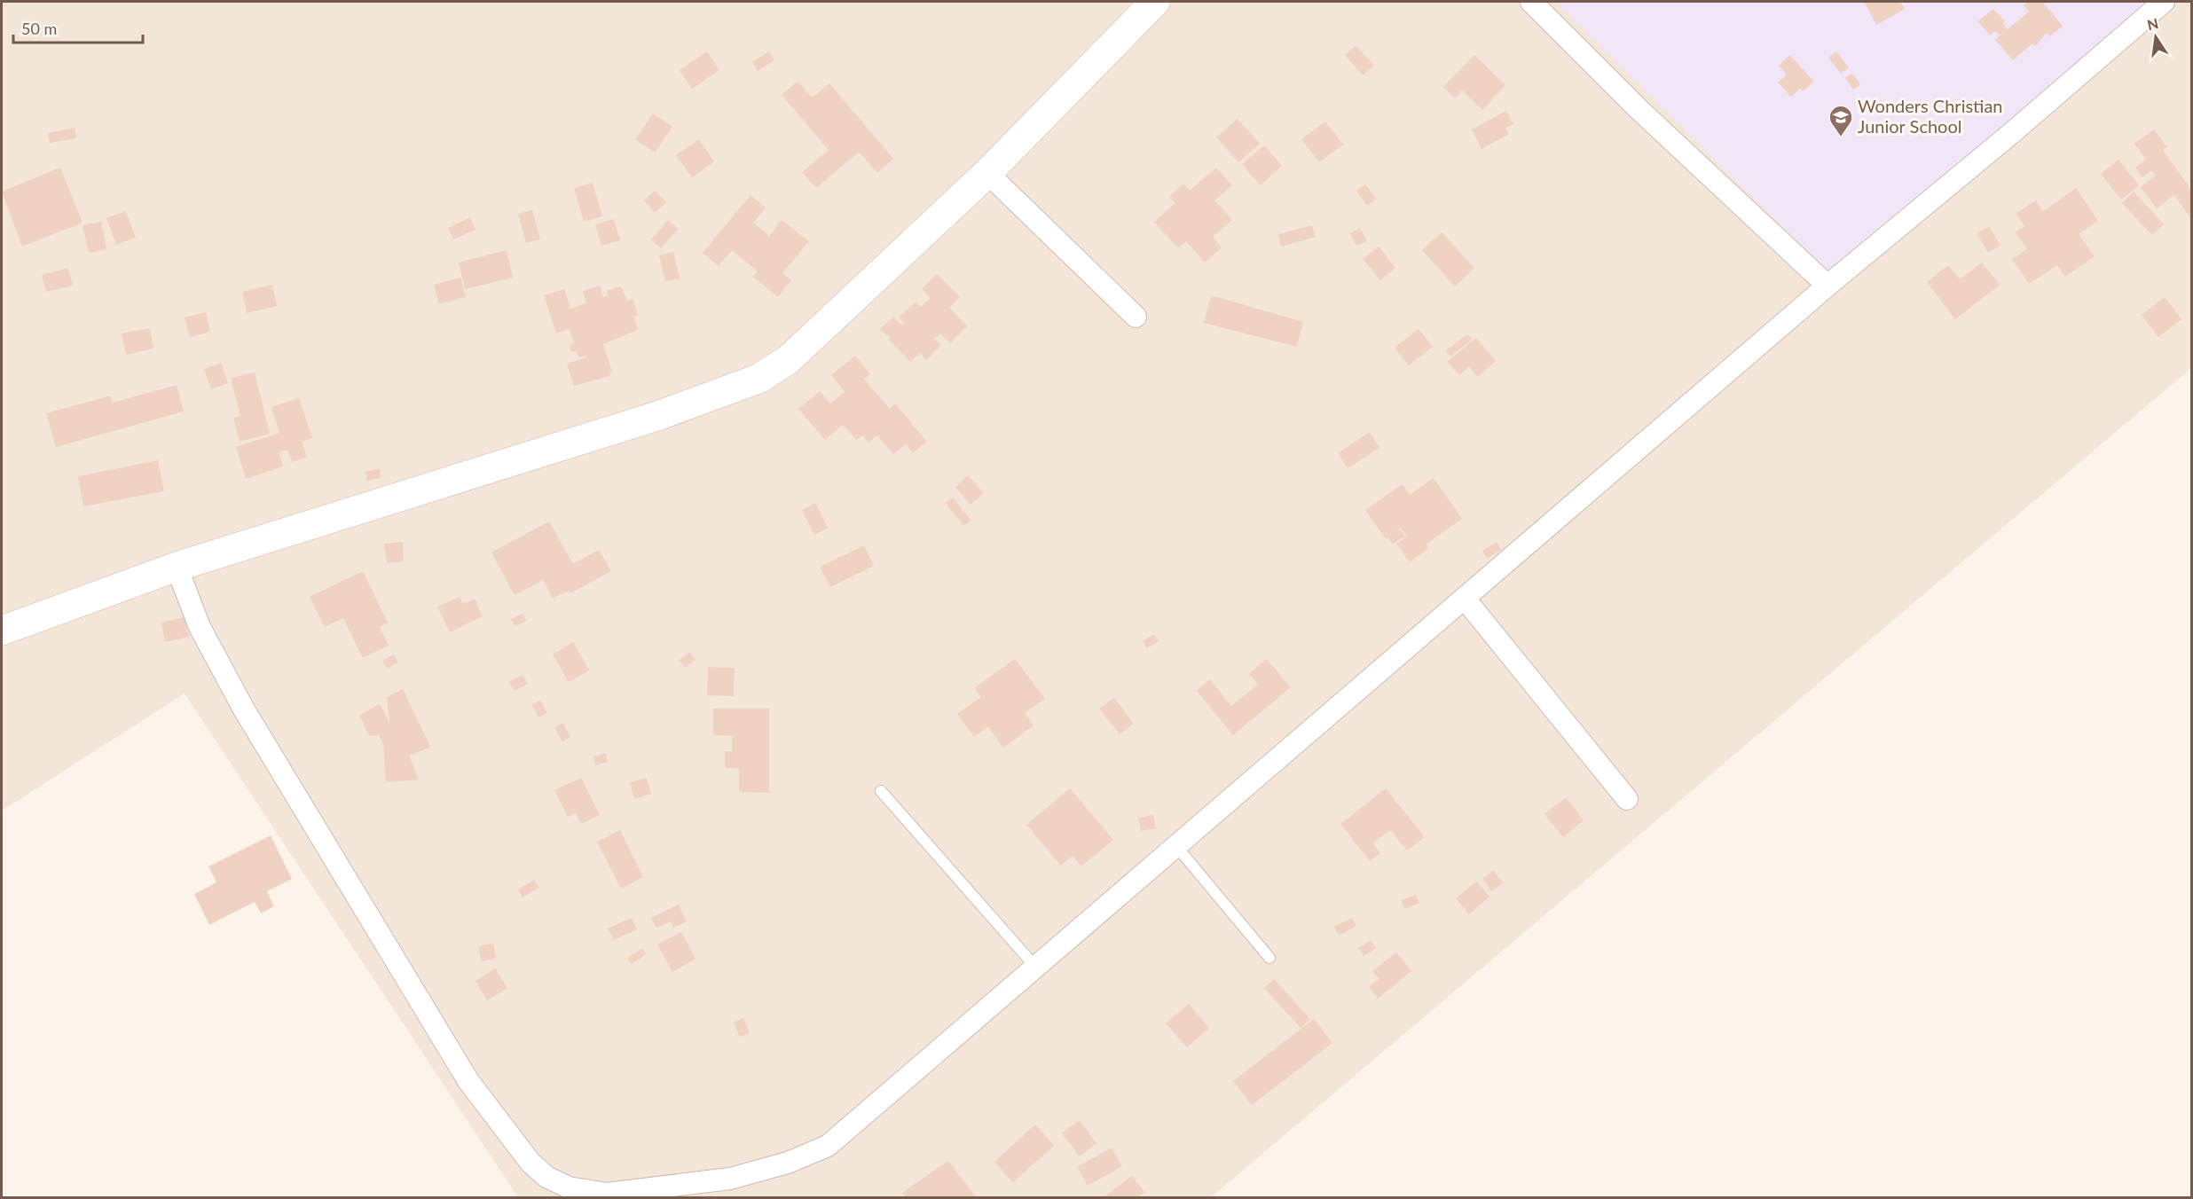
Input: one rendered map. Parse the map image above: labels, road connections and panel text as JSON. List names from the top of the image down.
{
  "places": {
    "school or university": ["Wonders Christian Junior School"]
  },
  "scale_bar": "50 m",
  "north": "top"
}
